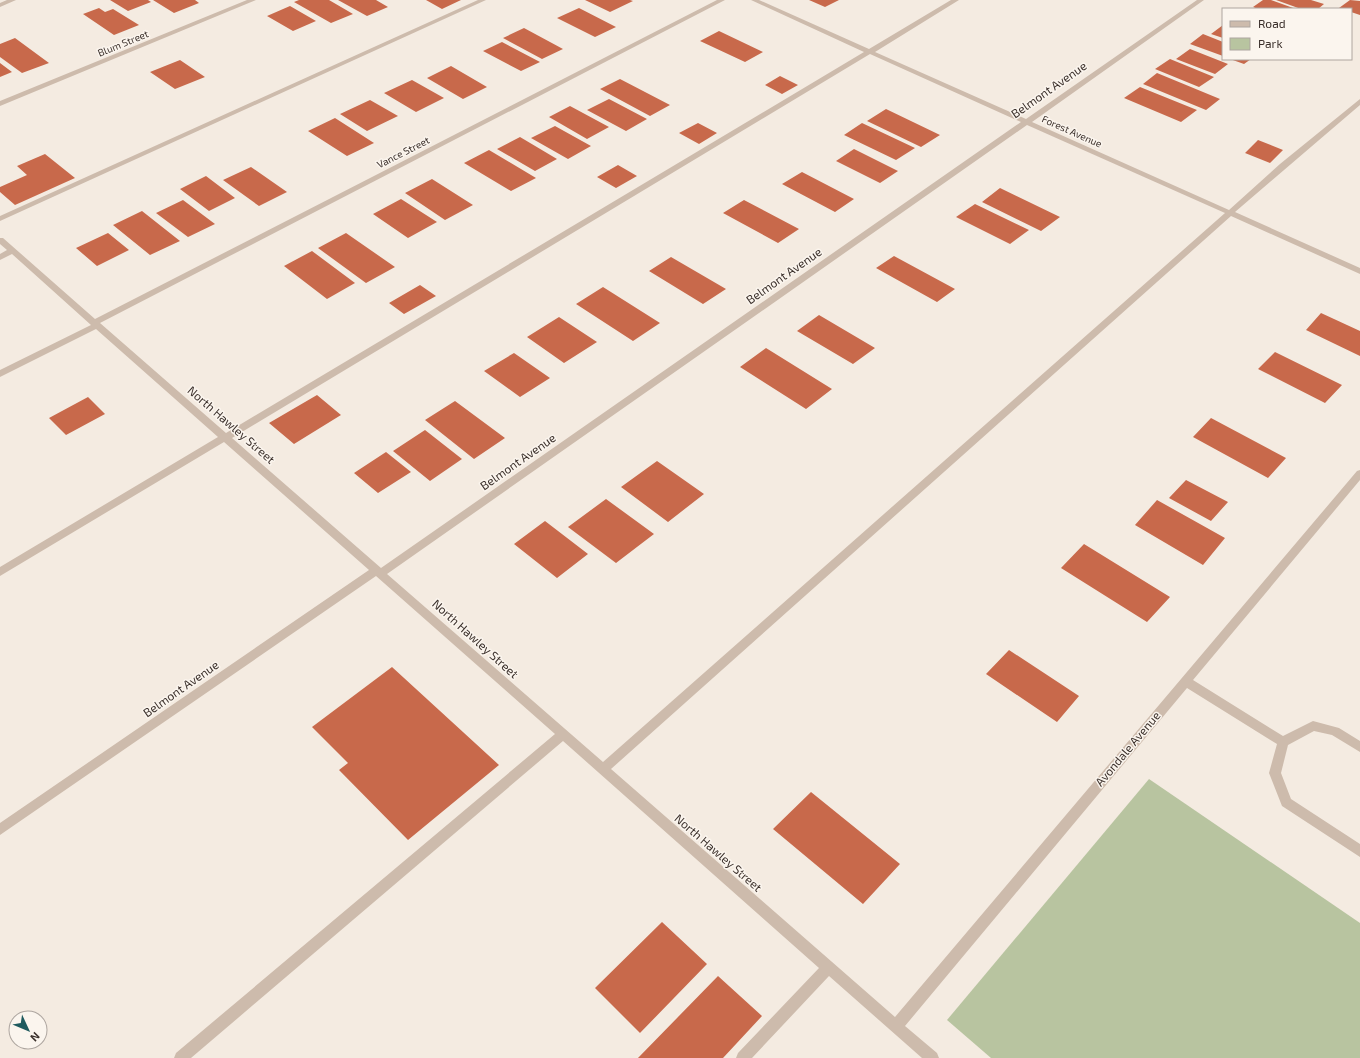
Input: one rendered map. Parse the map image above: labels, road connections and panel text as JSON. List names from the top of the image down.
{
  "streets": {
    "street": [
      "Blum Street",
      "Belmont Avenue",
      "Forest Avenue",
      "Vance Street",
      "North Hawley Street",
      "Avondale Avenue"
    ]
  },
  "crossings": [
    ["Belmont Avenue", "Forest Avenue"],
    ["Belmont Avenue", "North Hawley Street"],
    ["Vance Street", "North Hawley Street"],
    ["North Hawley Street", "Avondale Avenue"]
  ],
  "legend": ["Road", "Park"],
  "north": "bottom right"
}
